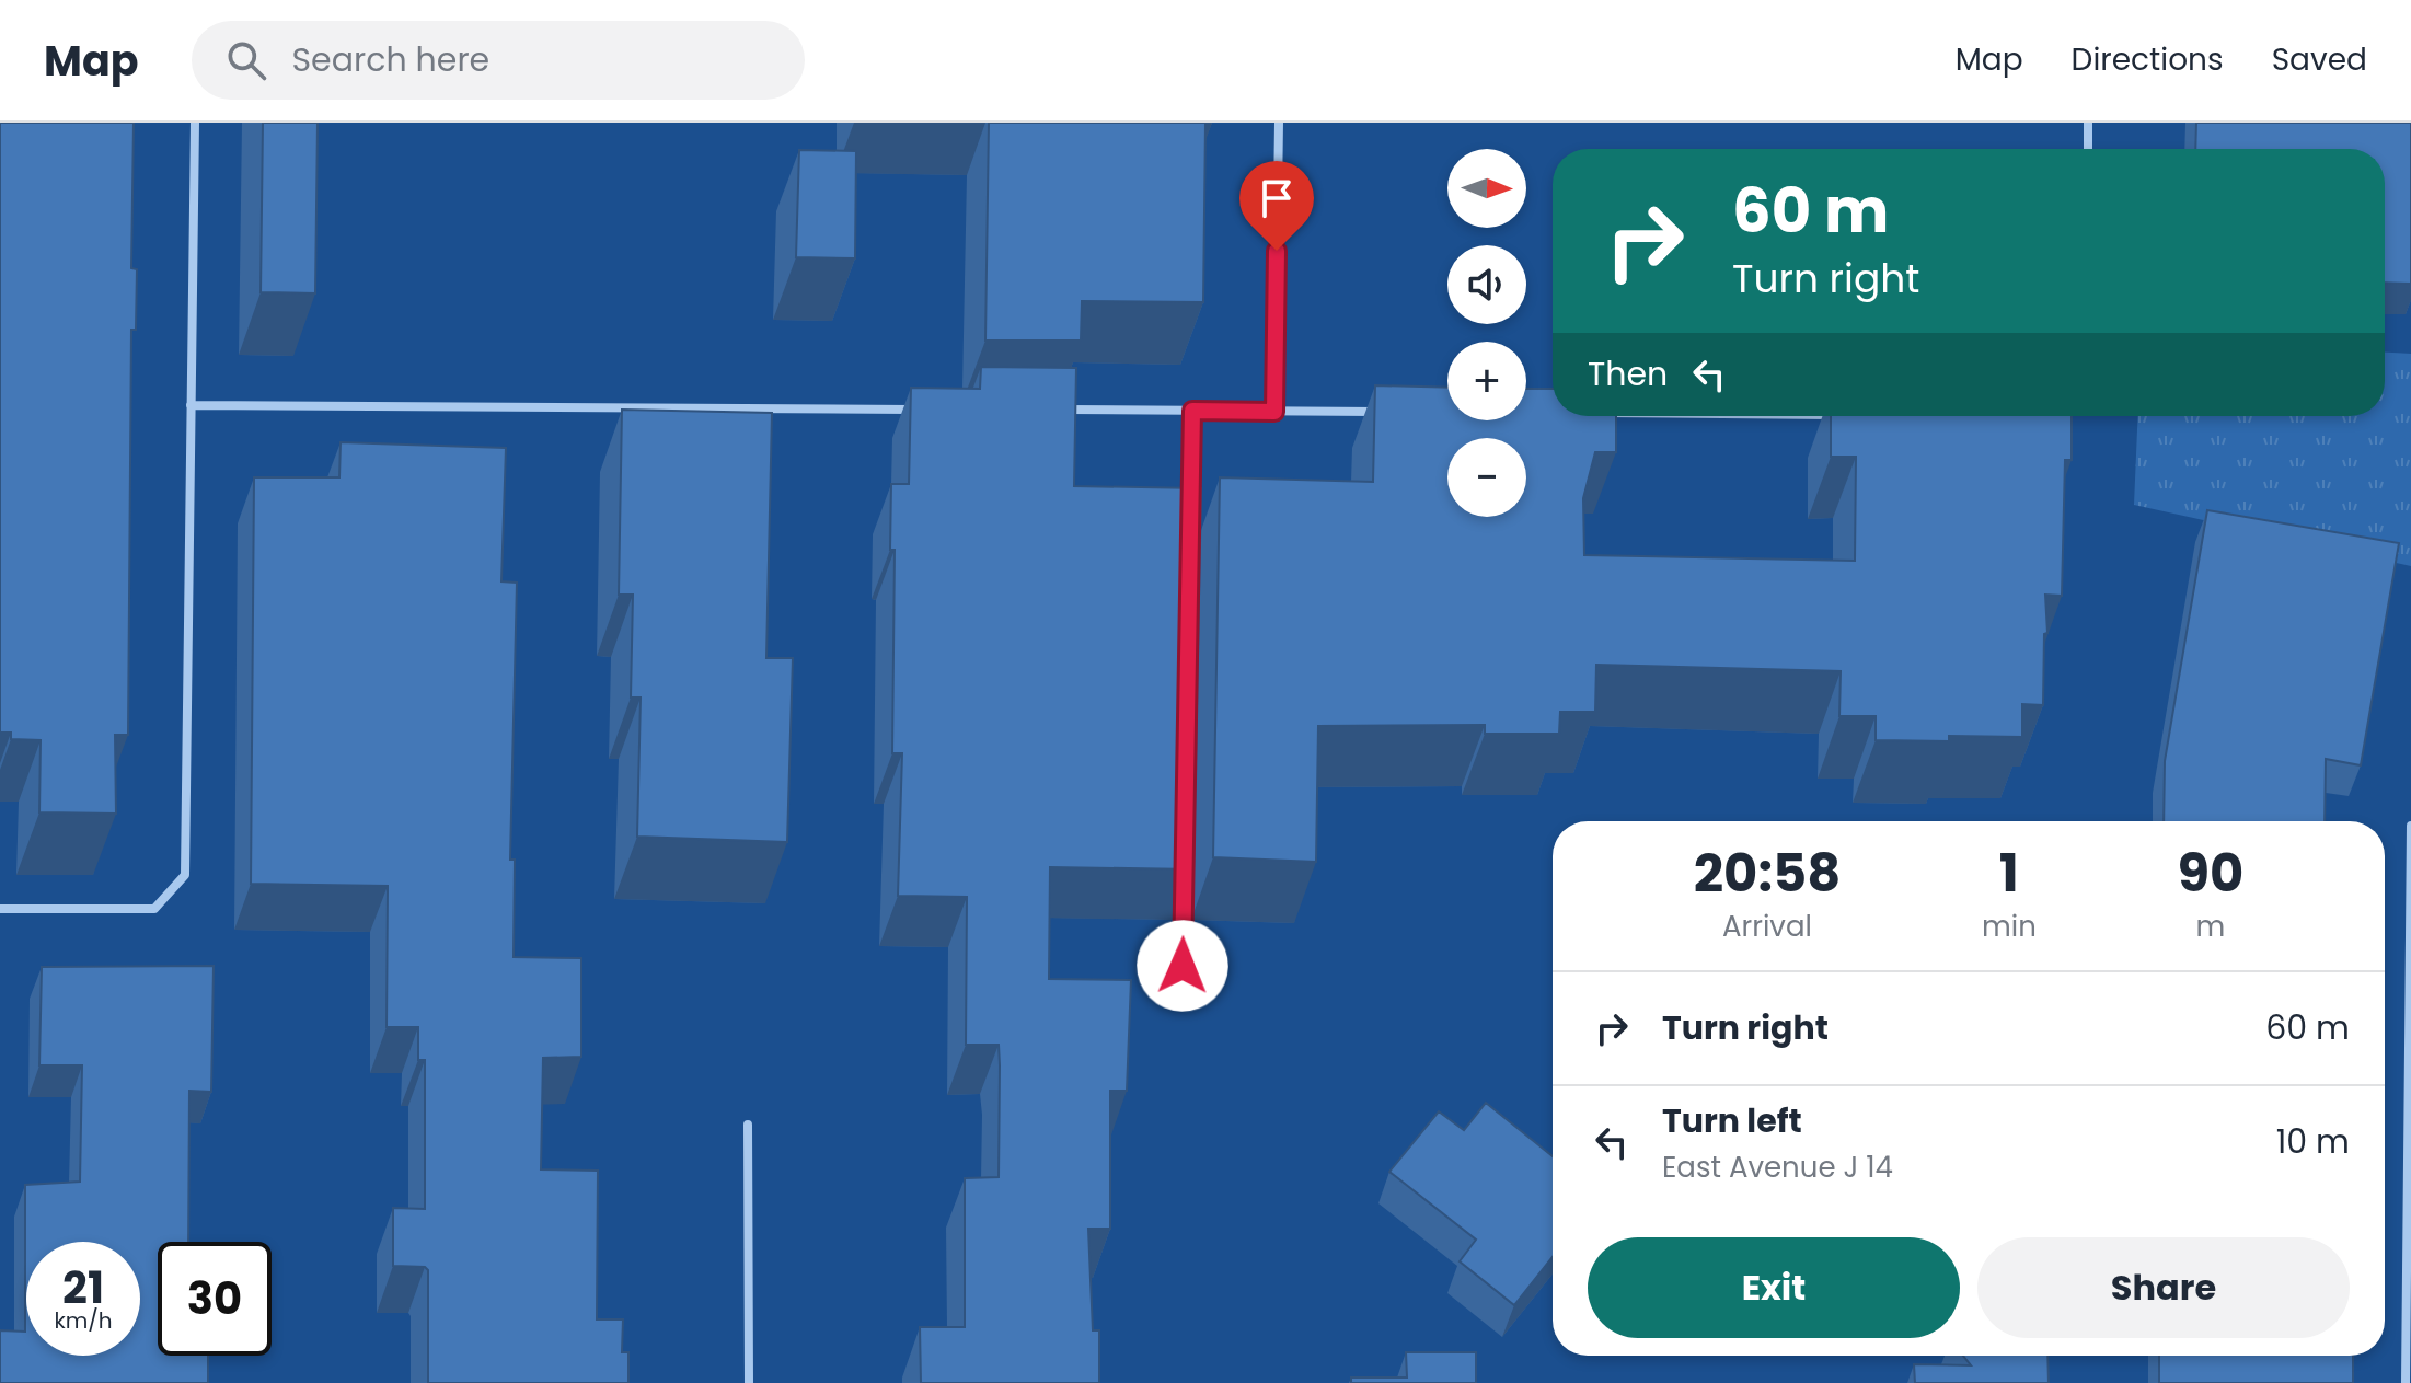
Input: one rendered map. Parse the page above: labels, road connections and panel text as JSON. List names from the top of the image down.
{
  "north": "right",
  "page": {
    "header": "Map",
    "search": "Search here",
    "nav": ["Map", "Directions", "Saved"],
    "map_buttons": ["+", "−"],
    "turn": ["60 m", "Turn right"],
    "then": "Then",
    "eta": [
      "20:58",
      "Arrival",
      "1",
      "min",
      "90",
      "m"
    ],
    "list": [
      {
        "name": "Turn right",
        "value": "60 m"
      },
      {
        "name": "Turn left",
        "note": "East Avenue J 14",
        "value": "10 m"
      }
    ],
    "buttons": ["Exit", "Share"],
    "speed": "21 km/h",
    "limit": "30"
  }
}
